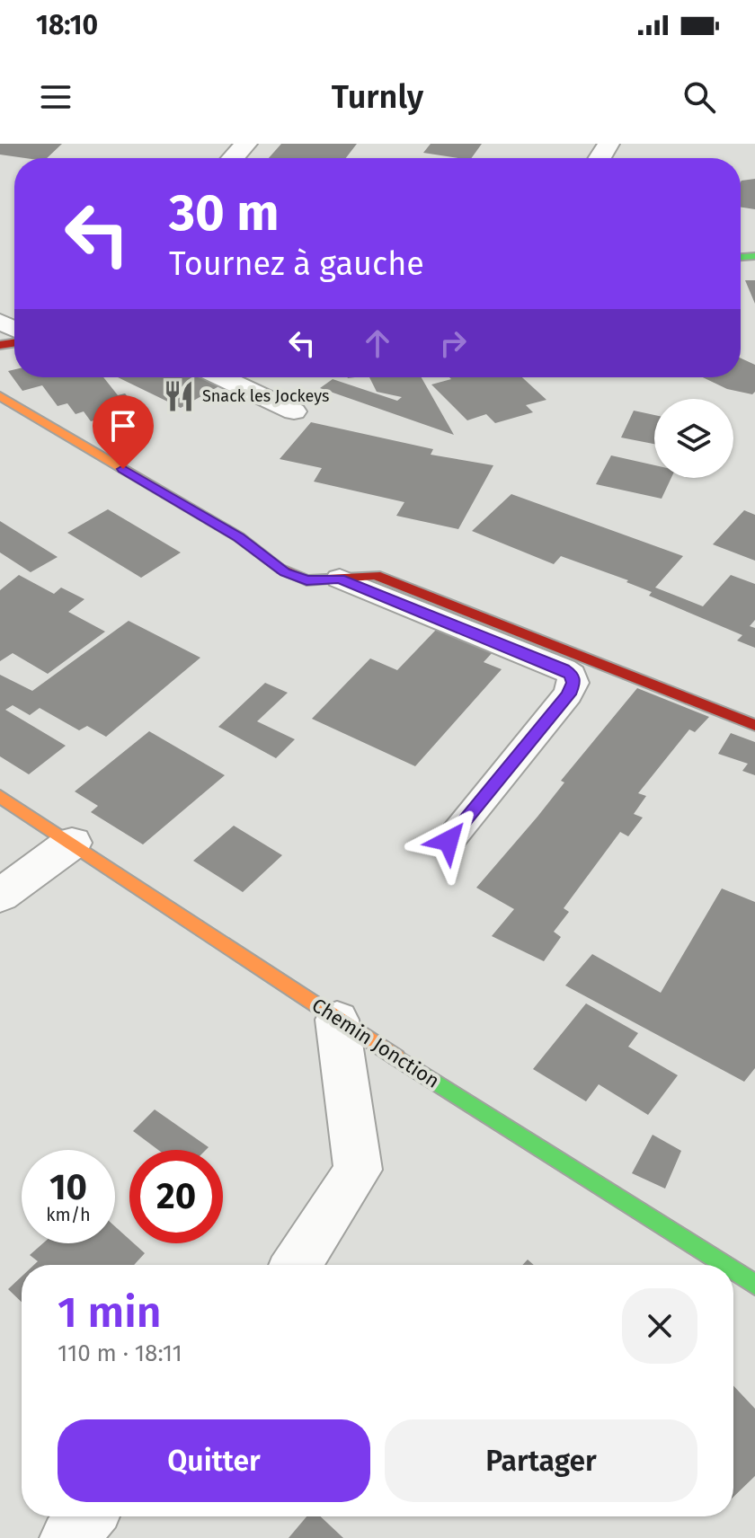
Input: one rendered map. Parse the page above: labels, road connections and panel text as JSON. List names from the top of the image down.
{
  "streets": {
    "street": ["Chemin Jonction"]
  },
  "places": {
    "restaurant": ["Snack les Jockeys"]
  },
  "page": {
    "status": "18:10",
    "header": "Turnly",
    "turn": ["30 m", "Tournez à gauche"],
    "speed": "10 km/h",
    "limit": "20",
    "heading": ["1 min", "110 m · 18:11"],
    "buttons": ["Quitter", "Partager"]
  }
}
